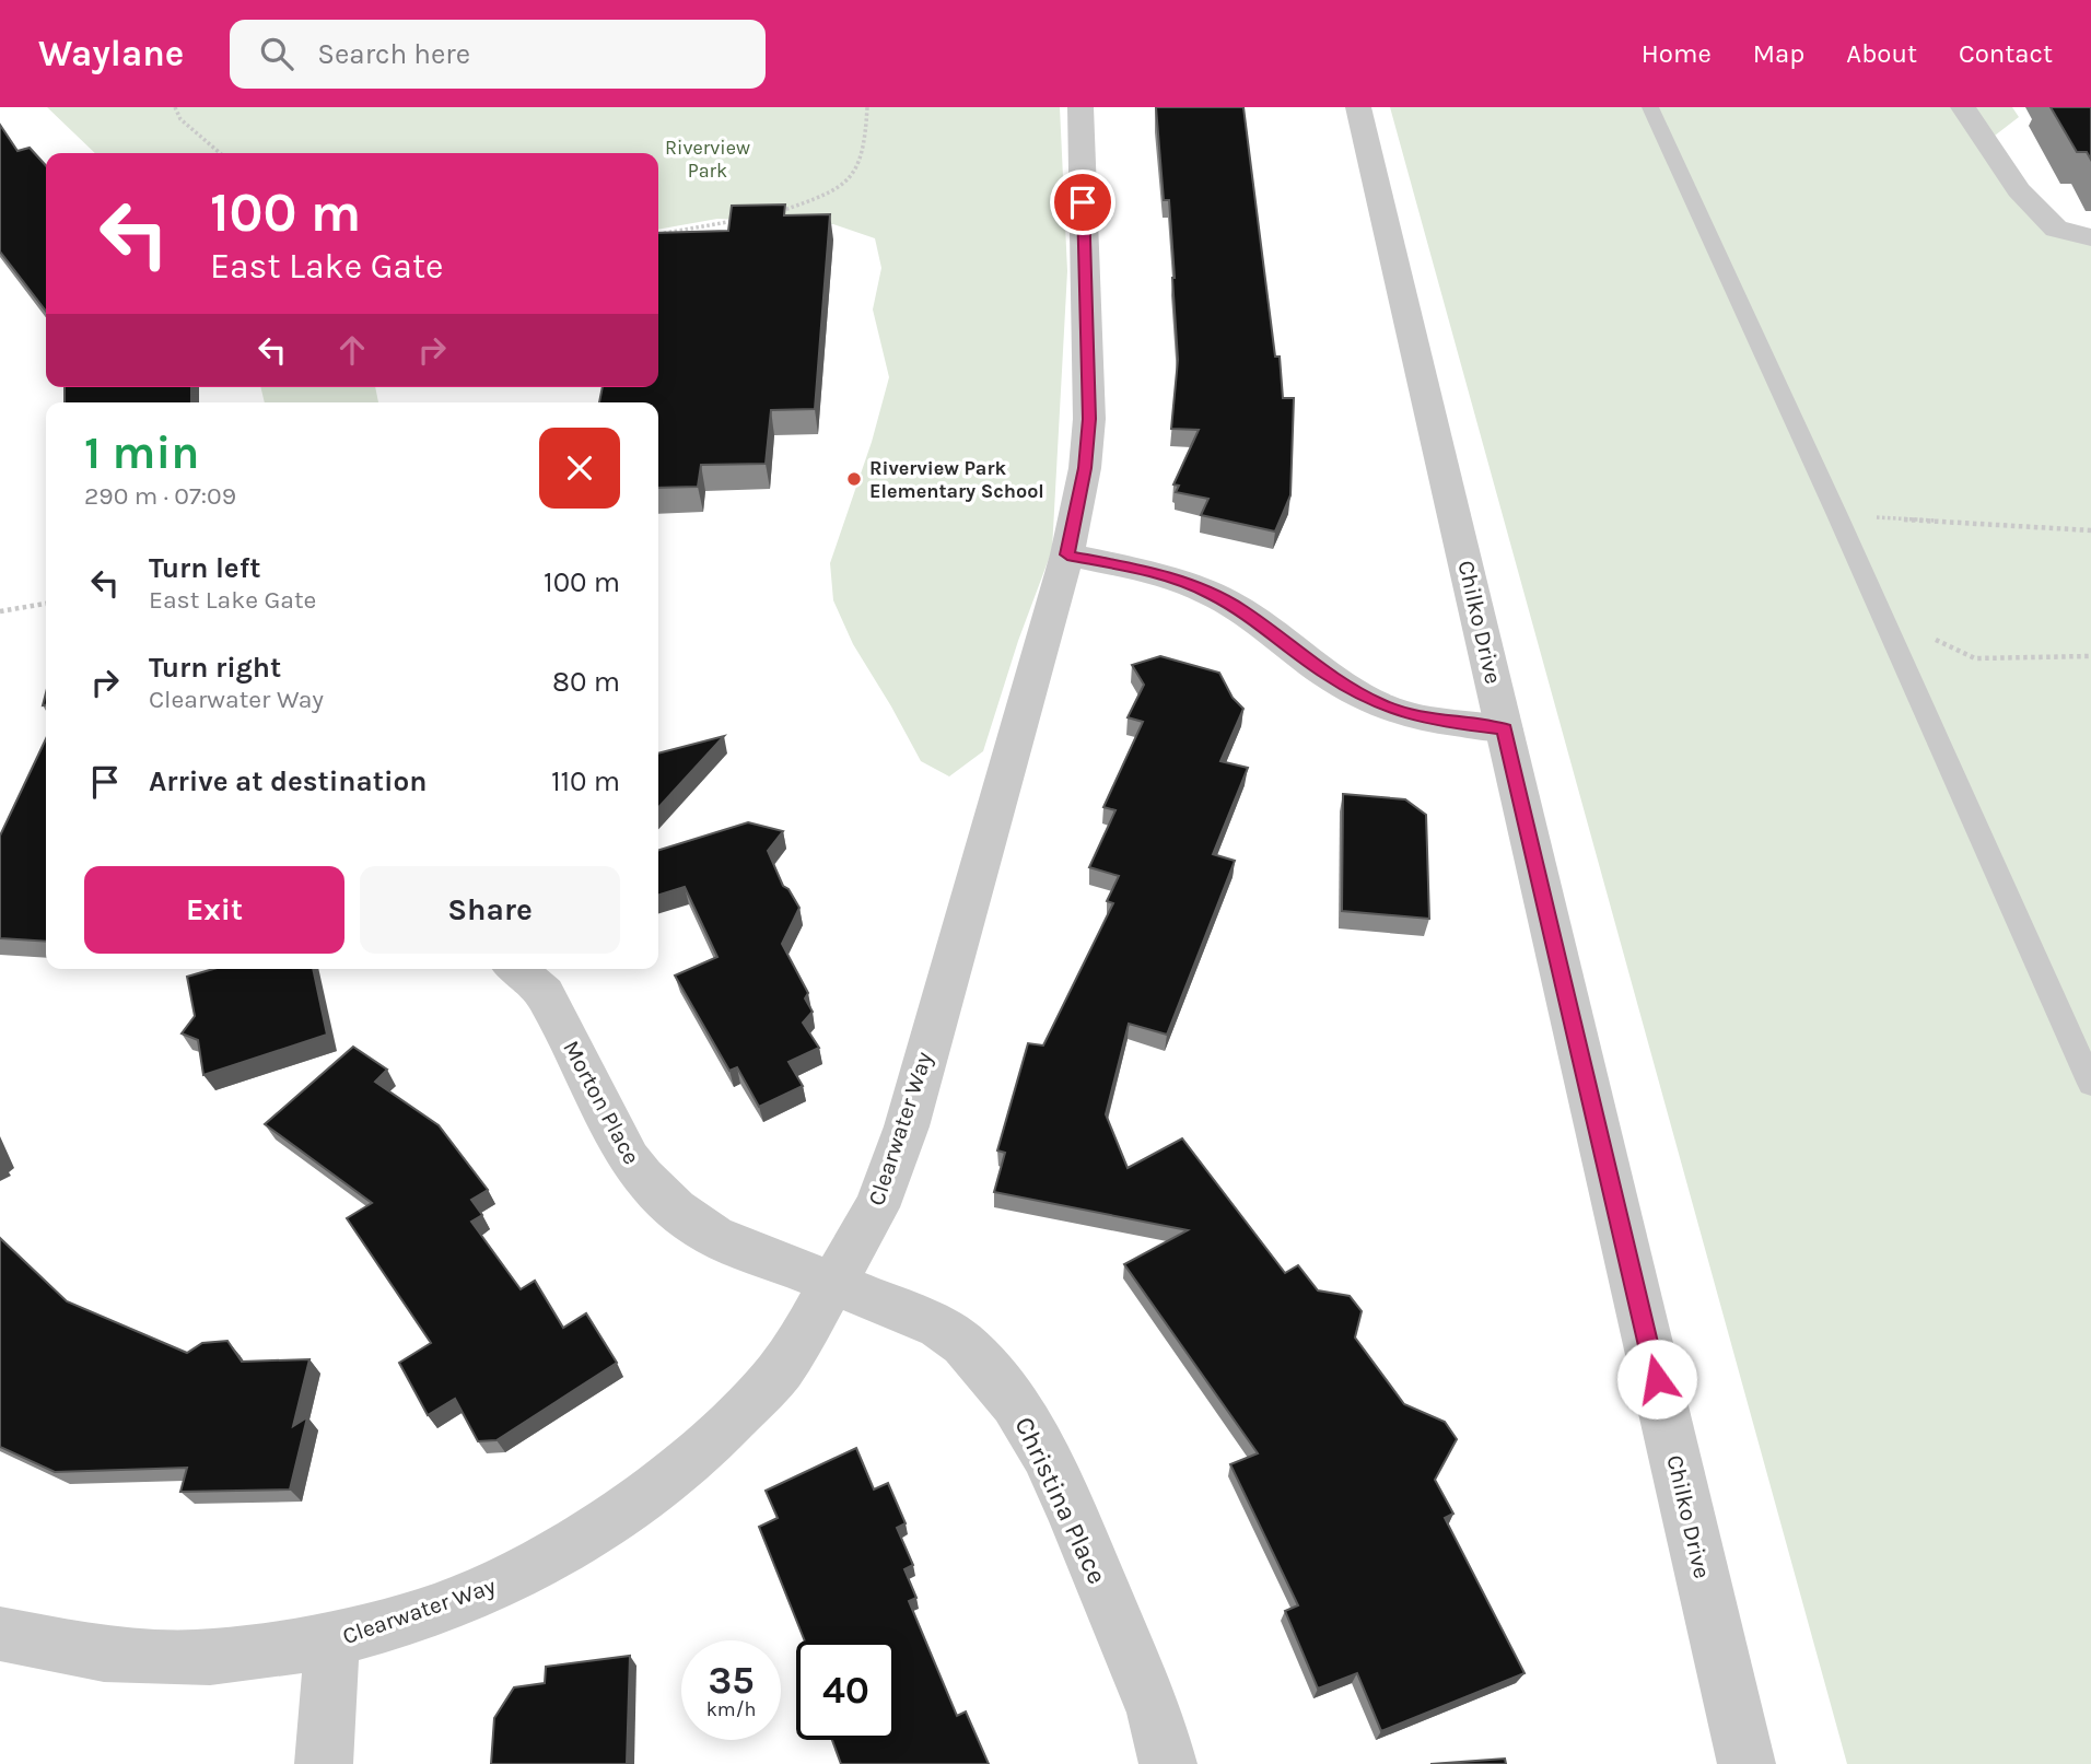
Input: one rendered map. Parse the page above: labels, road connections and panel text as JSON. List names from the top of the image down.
{
  "streets": {
    "street": [
      "Chilko Drive",
      "Morton Place",
      "Clearwater Way",
      "Christina Place"
    ]
  },
  "crossings": [
    ["Morton Place", "Clearwater Way"],
    ["Morton Place", "Christina Place"],
    ["Clearwater Way", "Christina Place"]
  ],
  "parks": ["Riverview Park"],
  "places": ["Riverview Park Elementary School"],
  "page": {
    "header": "Waylane",
    "search": "Search here",
    "nav": [
      "Home",
      "Map",
      "About",
      "Contact"
    ],
    "turn": ["100 m", "East Lake Gate"],
    "heading": ["1 min", "290 m · 07:09"],
    "list": [
      {
        "name": "Turn left",
        "note": "East Lake Gate",
        "value": "100 m"
      },
      {
        "name": "Turn right",
        "note": "Clearwater Way",
        "value": "80 m"
      },
      {
        "name": "Arrive at destination",
        "value": "110 m"
      }
    ],
    "buttons": ["Exit", "Share"],
    "speed": "35 km/h",
    "limit": "40"
  }
}
